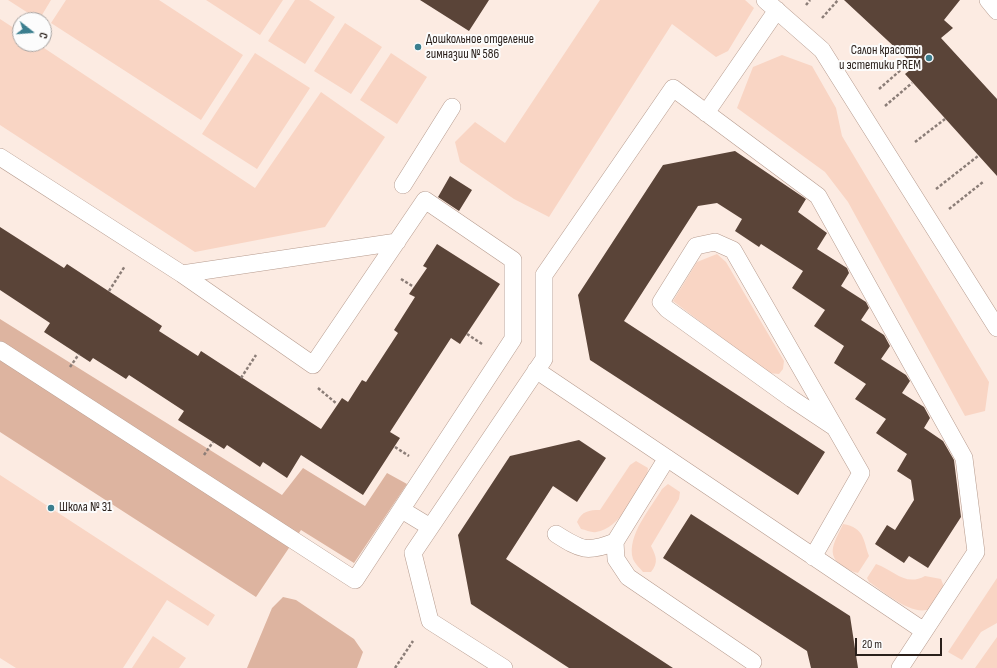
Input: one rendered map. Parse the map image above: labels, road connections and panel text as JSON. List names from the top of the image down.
{
  "places": ["Дошкольное отделение гимназии № 586", "Салон красоты и эстетики PREM", "Школа № 31"],
  "scale_bar": "20 m",
  "north": "right"
}
